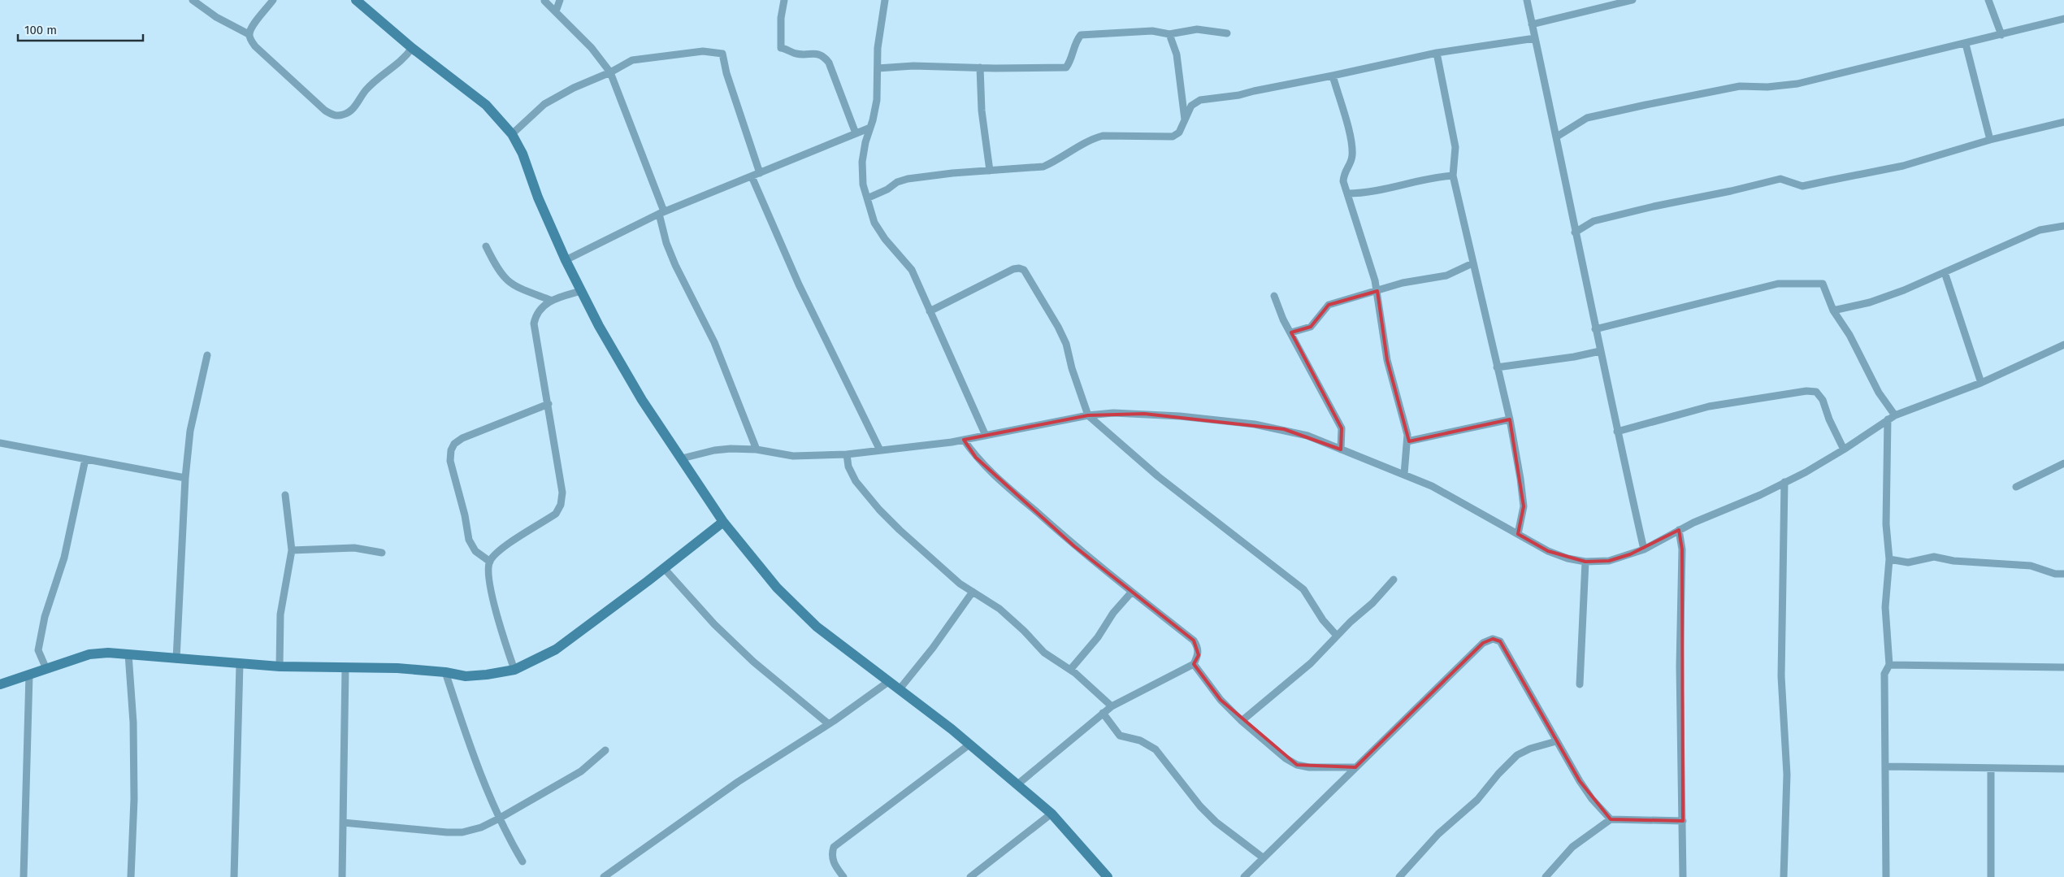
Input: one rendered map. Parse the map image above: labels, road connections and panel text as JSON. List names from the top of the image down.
{
  "scale_bar": "100 m"
}
